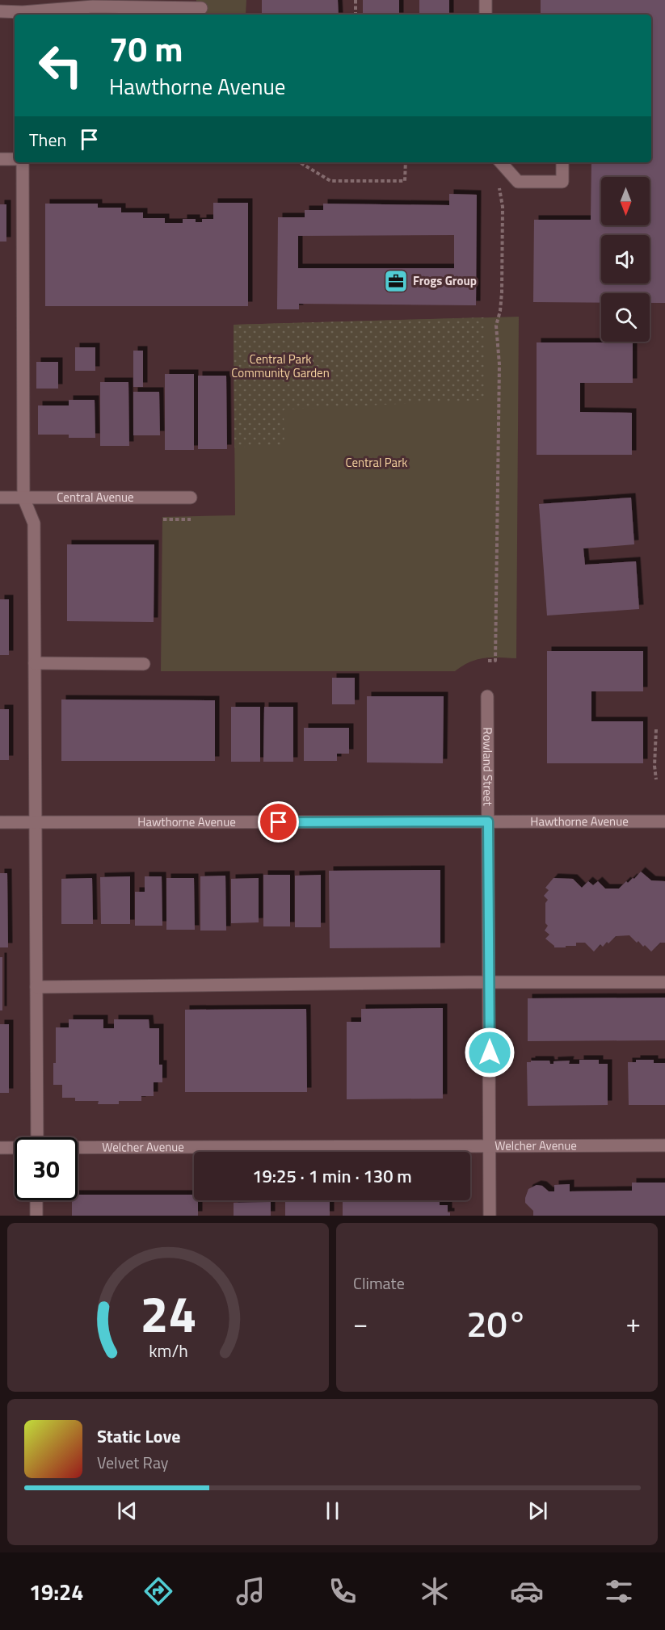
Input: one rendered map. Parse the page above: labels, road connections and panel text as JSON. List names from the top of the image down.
{
  "streets": {
    "street": [
      "Central Avenue",
      "Rowland Street",
      "Hawthorne Avenue",
      "Welcher Avenue"
    ]
  },
  "crossings": [
    ["Rowland Street", "Hawthorne Avenue"],
    ["Rowland Street", "Welcher Avenue"]
  ],
  "parks": ["Central Park Community Garden", "Central Park"],
  "places": {
    "office": ["Frogs Group"]
  },
  "north": "bottom",
  "page": {
    "turn": ["70 m", "Hawthorne Avenue"],
    "then": "Then",
    "limit": "30",
    "trip": "19:25 · 1 min · 130 m",
    "tile": "Climate",
    "heat": ["−", "20°", "+"],
    "song": ["Static Love", "Velvet Ray"],
    "tabs": "19:24",
    "gauge": ["24", "km/h"]
  }
}
